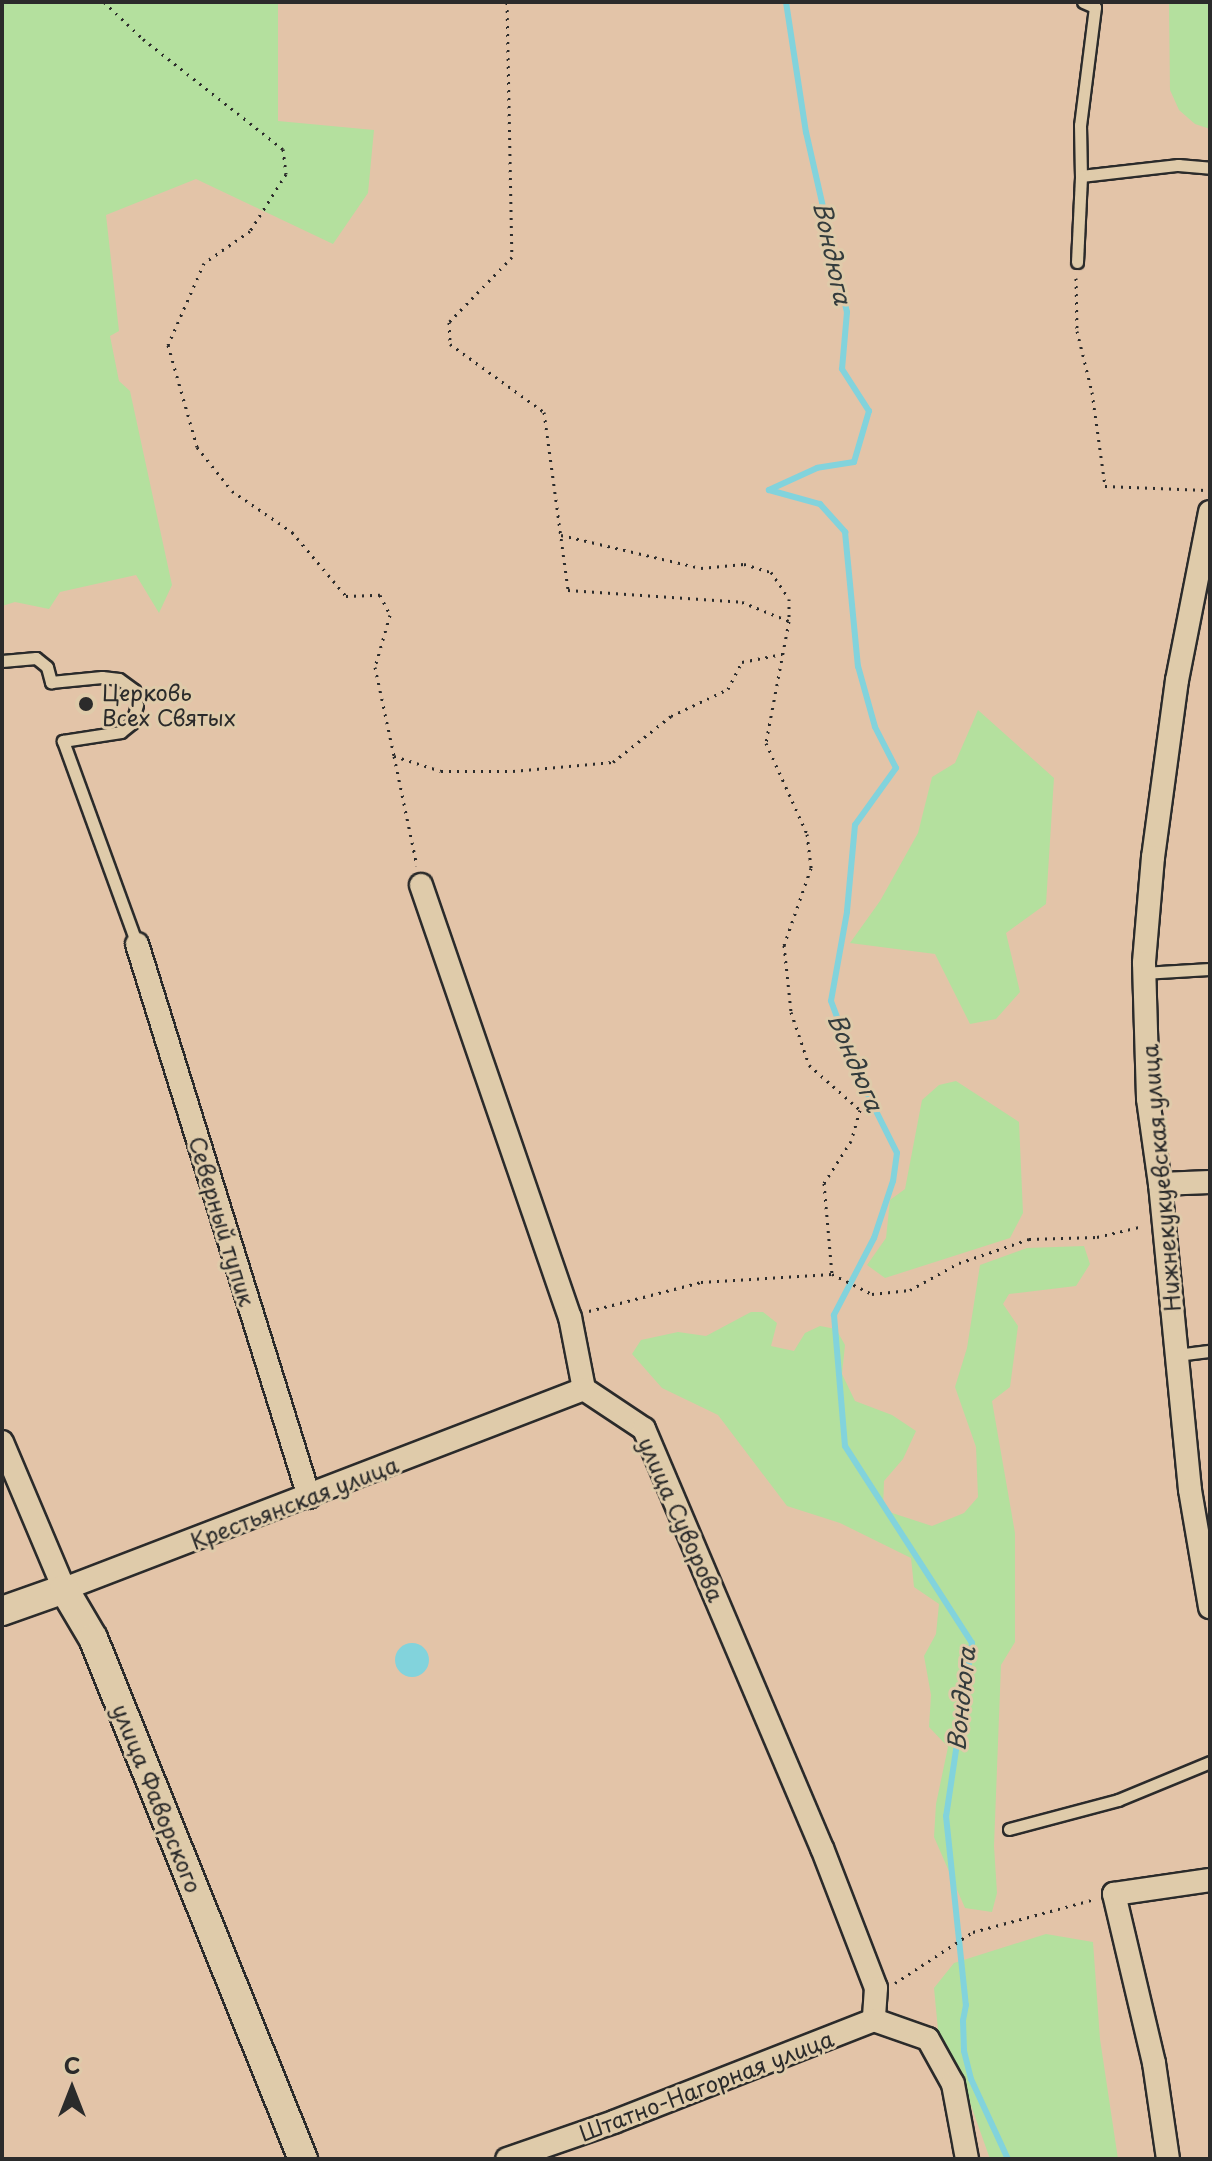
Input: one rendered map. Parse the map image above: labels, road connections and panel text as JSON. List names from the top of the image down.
{
  "streets": {
    "street": [
      "Нижнекукуевская улица",
      "Северный тупик",
      "Крестьянская улица",
      "улица Суворова",
      "улица Фаворского",
      "Штатно-Нагорная улица"
    ]
  },
  "crossings": [
    ["Северный тупик", "Крестьянская улица"],
    ["Крестьянская улица", "улица Суворова"],
    ["Крестьянская улица", "улица Фаворского"],
    ["улица Суворова", "Штатно-Нагорная улица"]
  ],
  "water": ["Вондюга"],
  "places": ["Церковь Всех Святых"],
  "north": "top"
}
